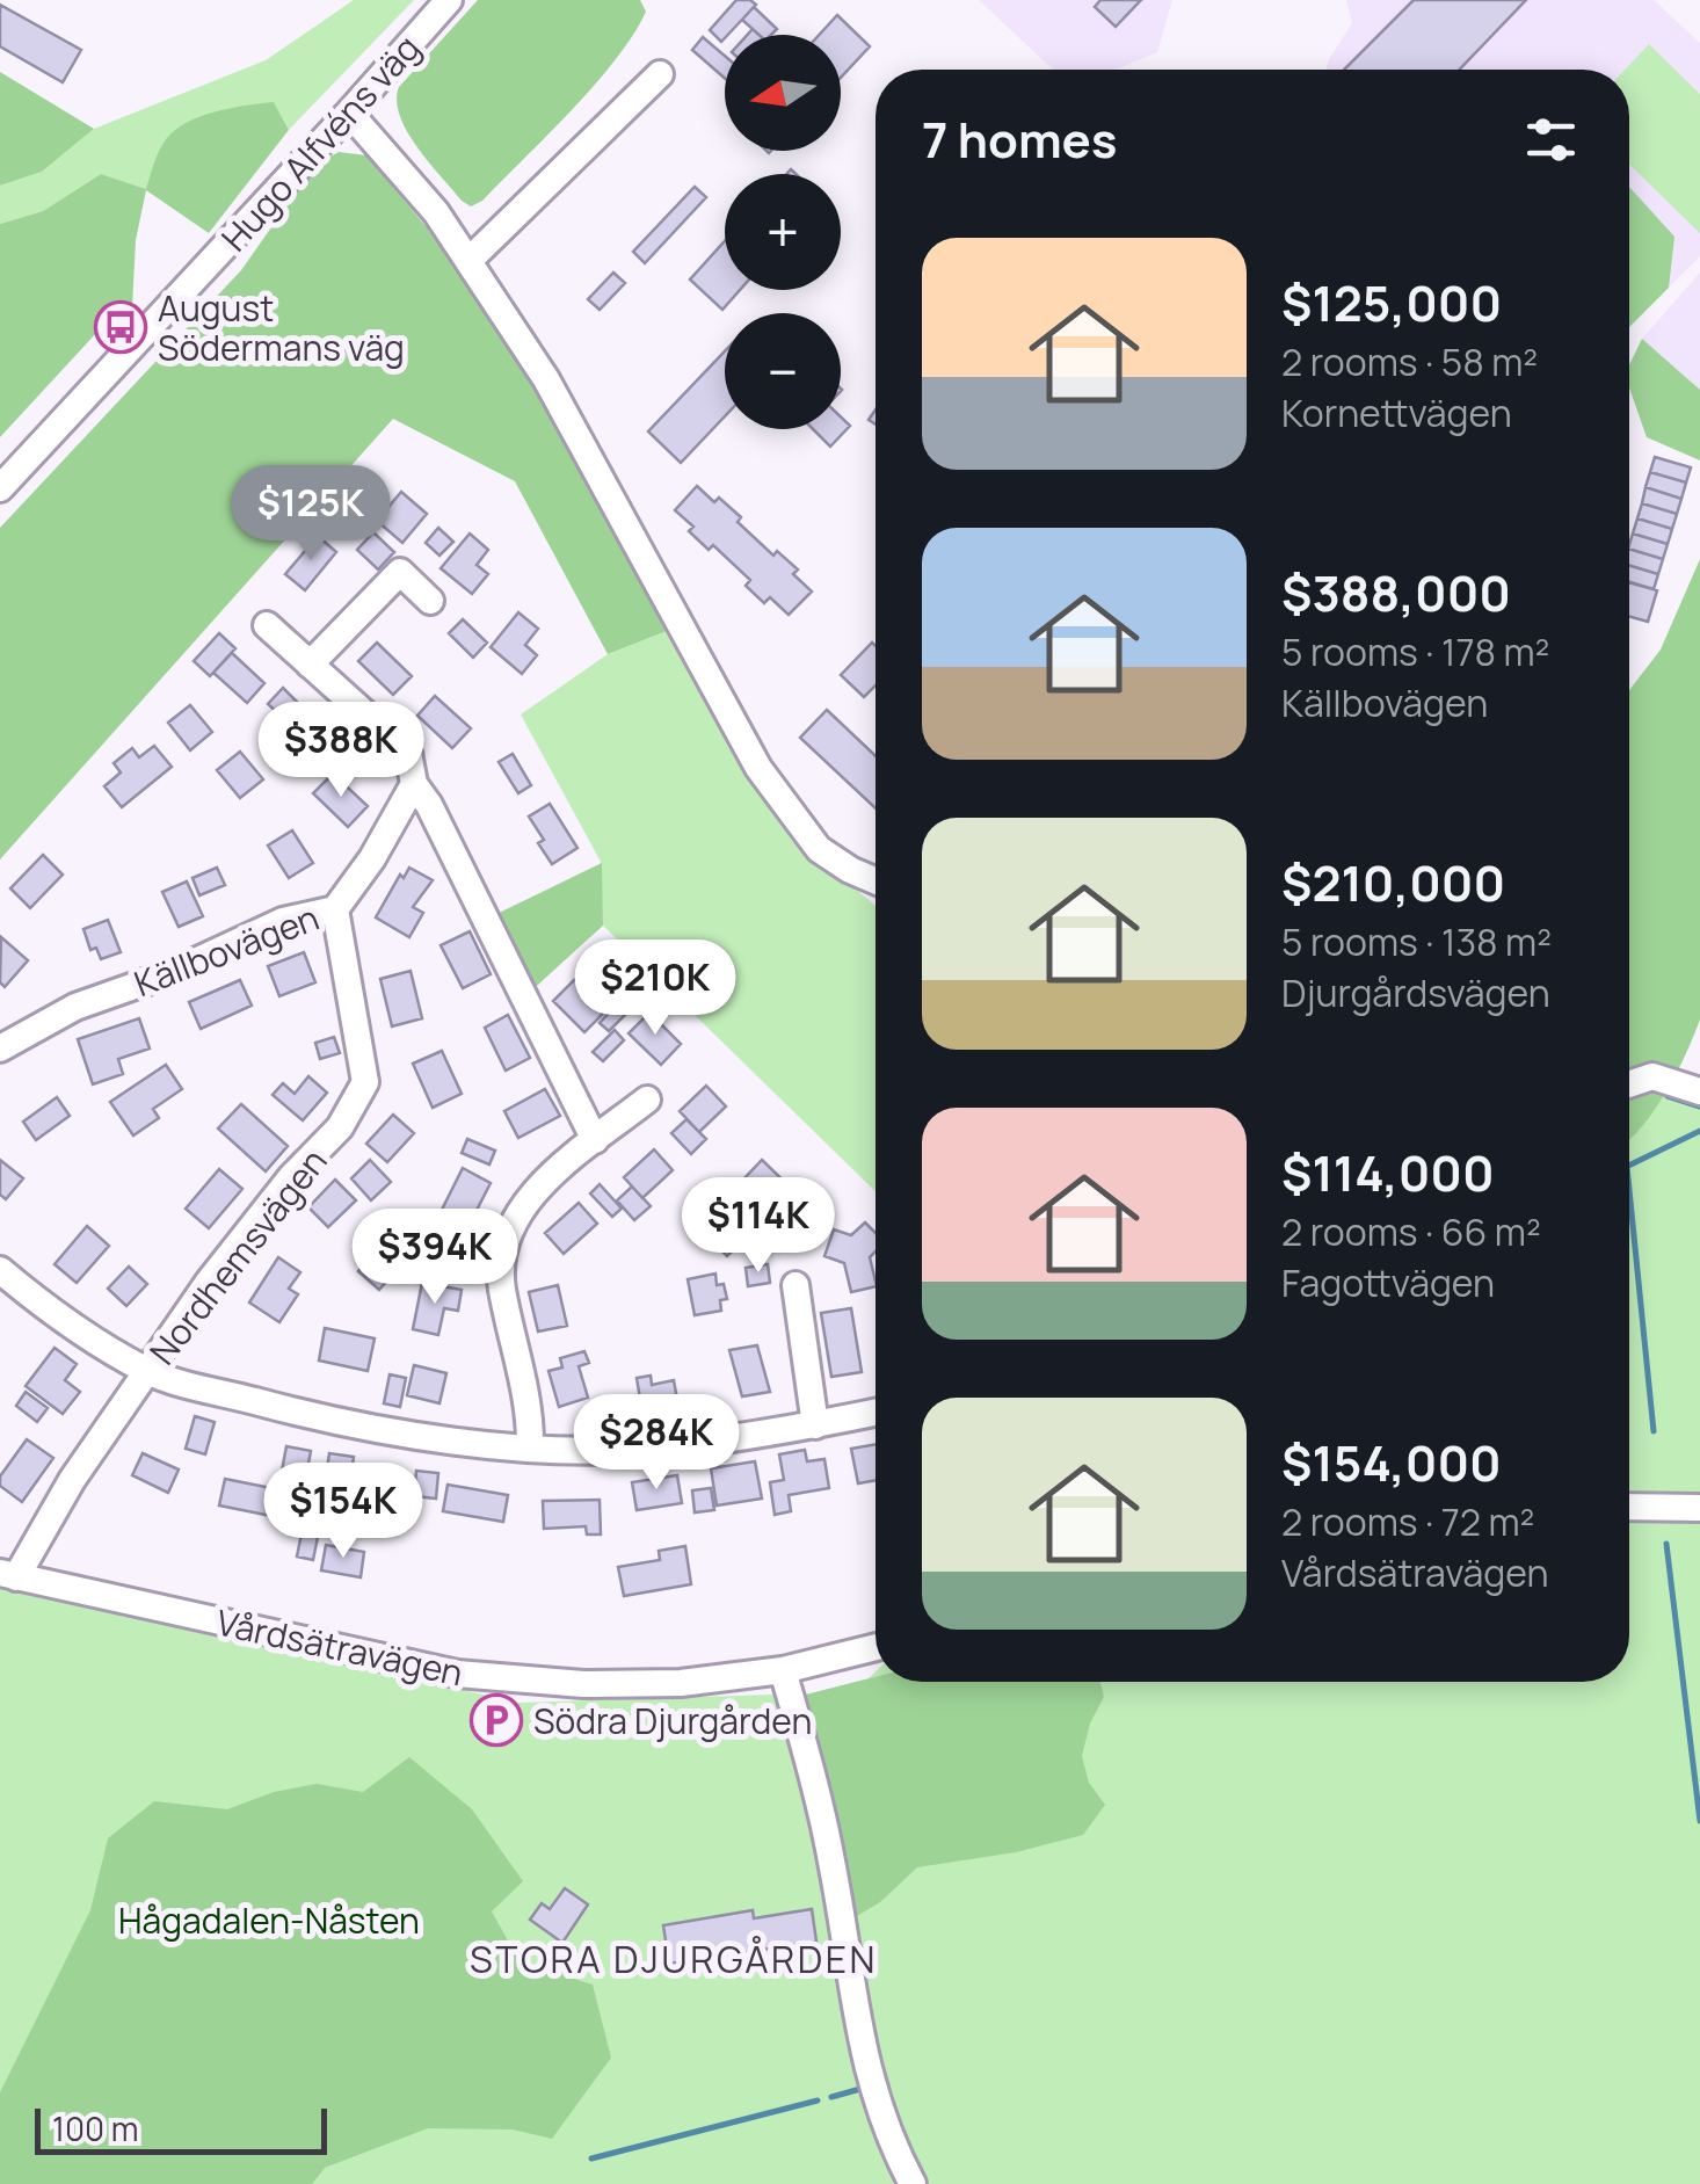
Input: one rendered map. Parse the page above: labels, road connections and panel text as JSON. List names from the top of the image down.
{
  "streets": {
    "street": [
      "Hugo Alfvéns väg",
      "Källbovägen",
      "Nordhemsvägen",
      "Vårdsätravägen"
    ]
  },
  "crossings": [
    ["Källbovägen", "Nordhemsvägen"],
    ["Nordhemsvägen", "Vårdsätravägen"]
  ],
  "districts": ["STORA DJURGÅRDEN"],
  "parks": ["Hågadalen-Nåsten"],
  "places": {
    "bus stop": ["August Södermans väg"],
    "parking": ["Södra Djurgården"]
  },
  "scale_bar": "100 m",
  "north": "left",
  "page": {
    "map_buttons": ["+", "−"],
    "heading": "7 homes",
    "list": [
      {
        "name": "$125,000",
        "note": "2 rooms · 58 m² · Kornettvägen"
      },
      {
        "name": "$388,000",
        "note": "5 rooms · 178 m² · Källbovägen"
      },
      {
        "name": "$210,000",
        "note": "5 rooms · 138 m² · Djurgårdsvägen"
      },
      {
        "name": "$114,000",
        "note": "2 rooms · 66 m² · Fagottvägen"
      },
      {
        "name": "$154,000",
        "note": "2 rooms · 72 m² · Vårdsätravägen"
      }
    ],
    "price": [
      "$125K",
      "$388K",
      "$210K",
      "$114K",
      "$394K",
      "$284K",
      "$154K"
    ],
    "scale": "100 m"
  }
}
